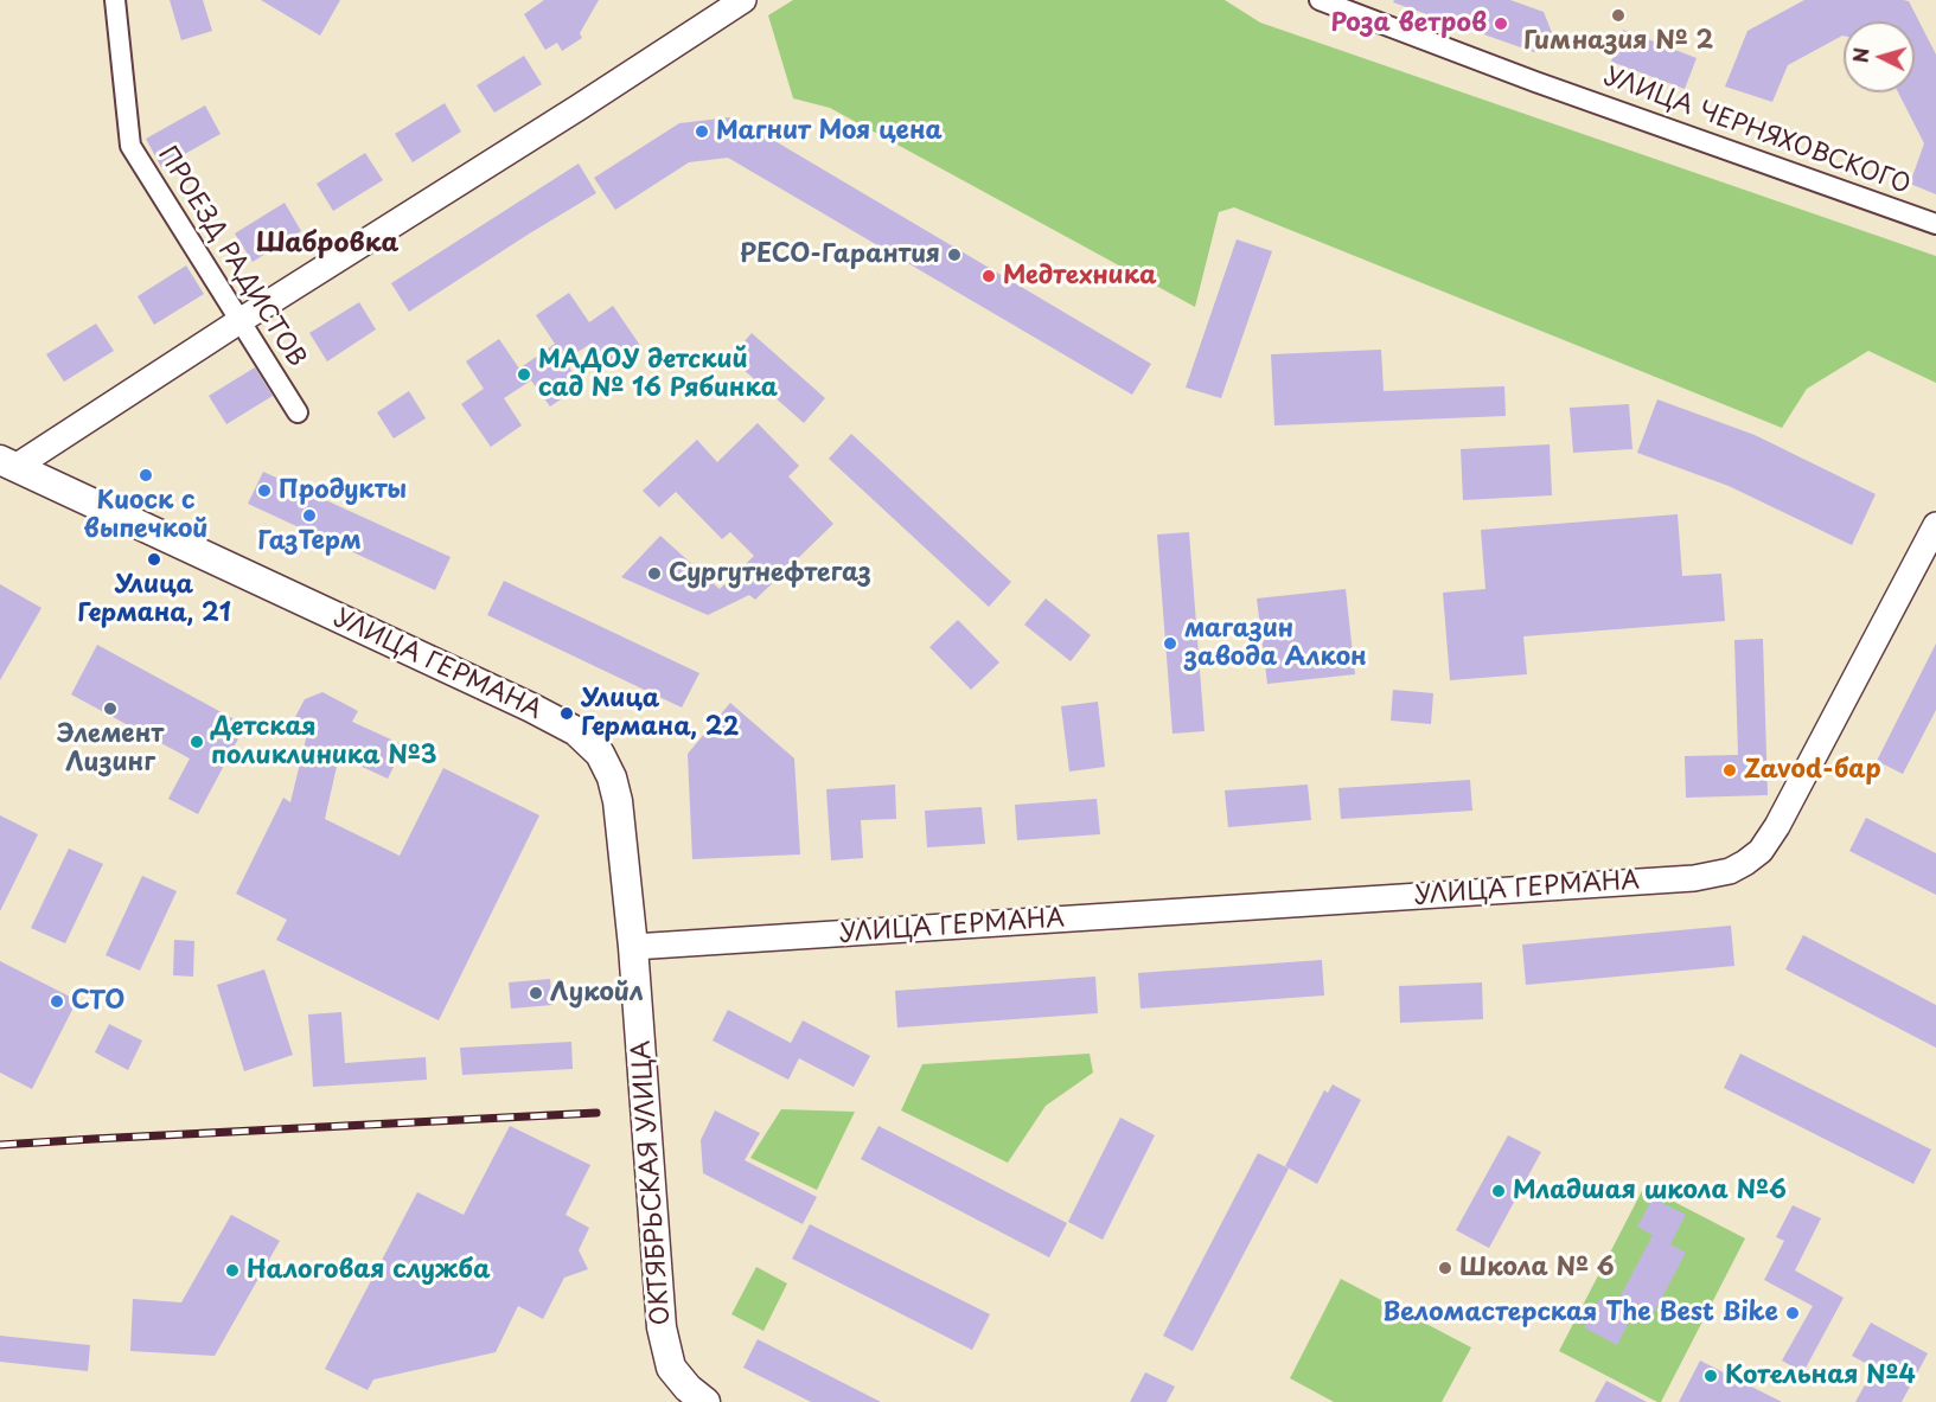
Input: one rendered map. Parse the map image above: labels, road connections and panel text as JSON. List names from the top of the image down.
{
  "streets": {
    "main road": ["УЛИЦА ГЕРМАНА", "ОКТЯБРЬСКАЯ УЛИЦА"],
    "street": ["УЛИЦА ЧЕРНЯХОВСКОГО", "ПРОЕЗД РАДИСТОВ"]
  },
  "crossings": [
    ["УЛИЦА ГЕРМАНА", "ОКТЯБРЬСКАЯ УЛИЦА"]
  ],
  "districts": ["Шабровка"],
  "places": [
    "Гимназия № 2",
    "Роза ветров",
    "Магнит Моя цена",
    "РЕСО-Гарантия",
    "Медтехника",
    "МАДОУ детский сад № 16 Рябинка",
    "Киоск с выпечкой",
    "Продукты",
    "ГазТерм",
    "Улица Германа, 21",
    "Сургутнефтегаз",
    "магазин завода Алкон",
    "Элемент Лизинг",
    "Улица Германа, 22",
    "Детская поликлиника №3",
    "Zavod-бар",
    "Лукойл",
    "СТО",
    "Младшая школа №6",
    "Школа № 6",
    "Налоговая служба",
    "Веломастерская The Best Bike",
    "Котельная №4"
  ],
  "north": "left"
}
